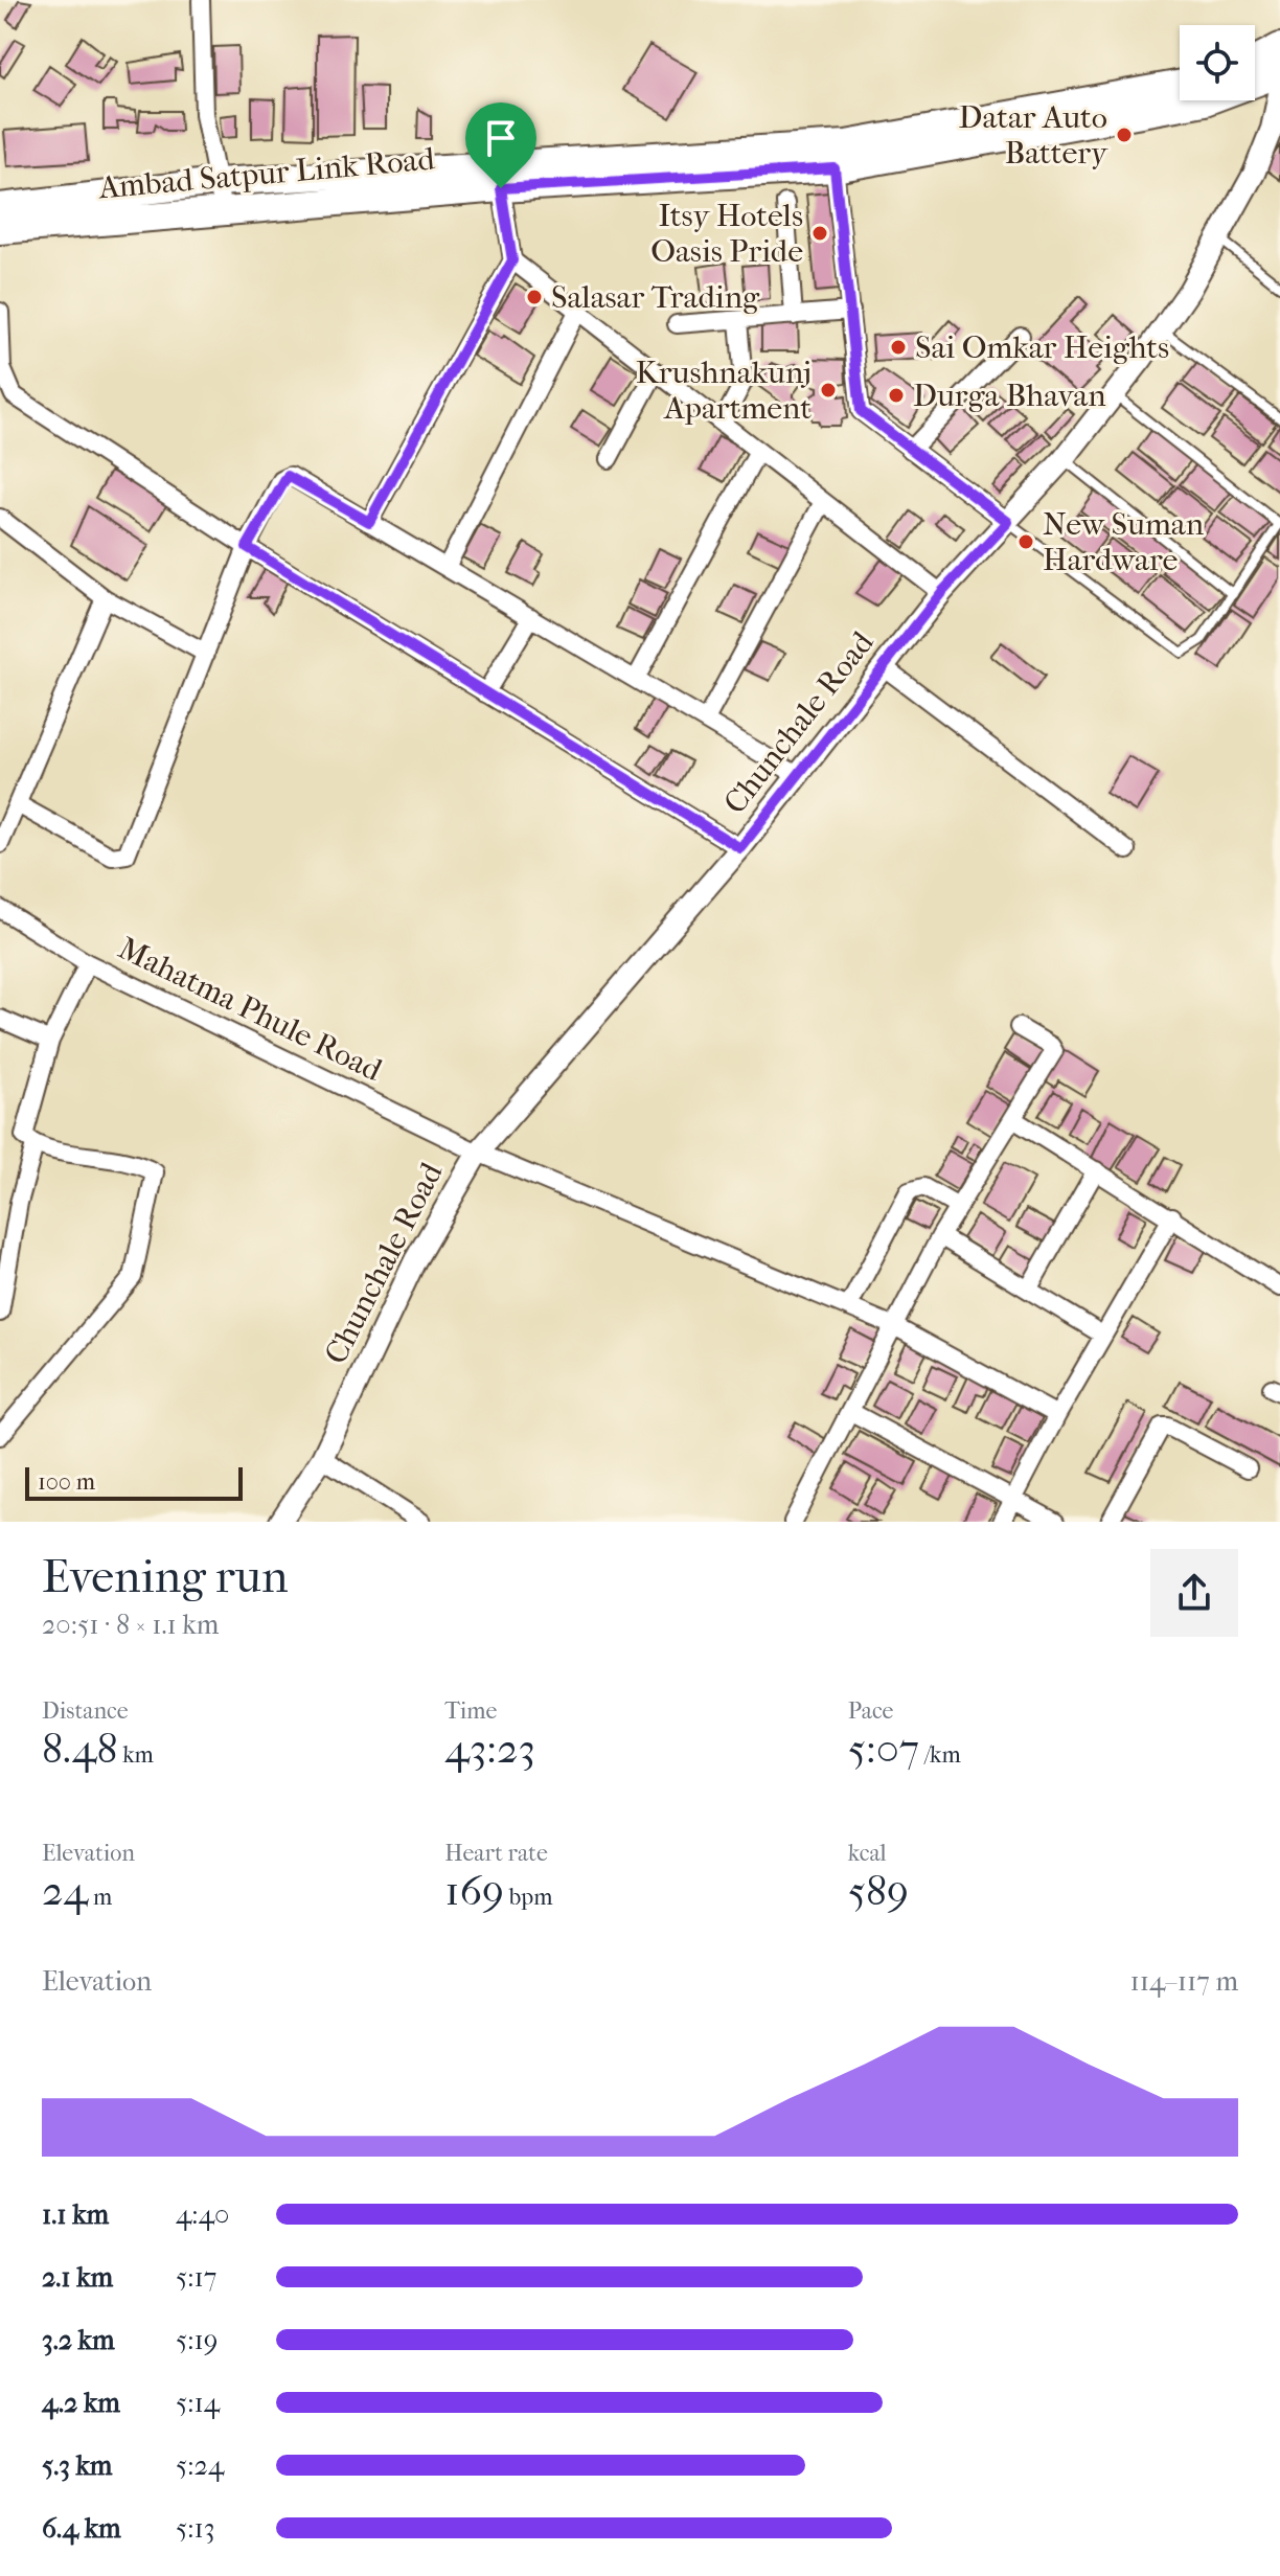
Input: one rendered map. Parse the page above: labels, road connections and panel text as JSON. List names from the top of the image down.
{
  "streets": {
    "main road": ["Ambad Satpur Link Road"],
    "street": ["Chunchale Road", "Mahatma Phule Road"]
  },
  "crossings": [
    ["Chunchale Road", "Mahatma Phule Road"]
  ],
  "places": [
    "Datar Auto Battery",
    "Itsy Hotels Oasis Pride",
    "Salasar Trading",
    "Sai Omkar Heights",
    "Krushnakunj Apartment",
    "Durga Bhavan",
    "New Suman Hardware"
  ],
  "scale_bar": "100 m",
  "page": {
    "scale": "100 m",
    "heading": ["Evening run", "20:51 · 8 × 1.1 km"],
    "stats": [
      ["Distance", "8.48 km"],
      ["Time", "43:23"],
      ["Pace", "5:07 /km"],
      ["Elevation", "24 m"],
      ["Heart rate", "169 bpm"],
      ["kcal", "589"]
    ],
    "chart": ["Elevation", "114–117 m"],
    "list": [
      {
        "name": "1.1 km",
        "note": "4:40"
      },
      {
        "name": "2.1 km",
        "note": "5:17"
      },
      {
        "name": "3.2 km",
        "note": "5:19"
      },
      {
        "name": "4.2 km",
        "note": "5:14"
      },
      {
        "name": "5.3 km",
        "note": "5:24"
      },
      {
        "name": "6.4 km",
        "note": "5:13"
      }
    ]
  }
}
